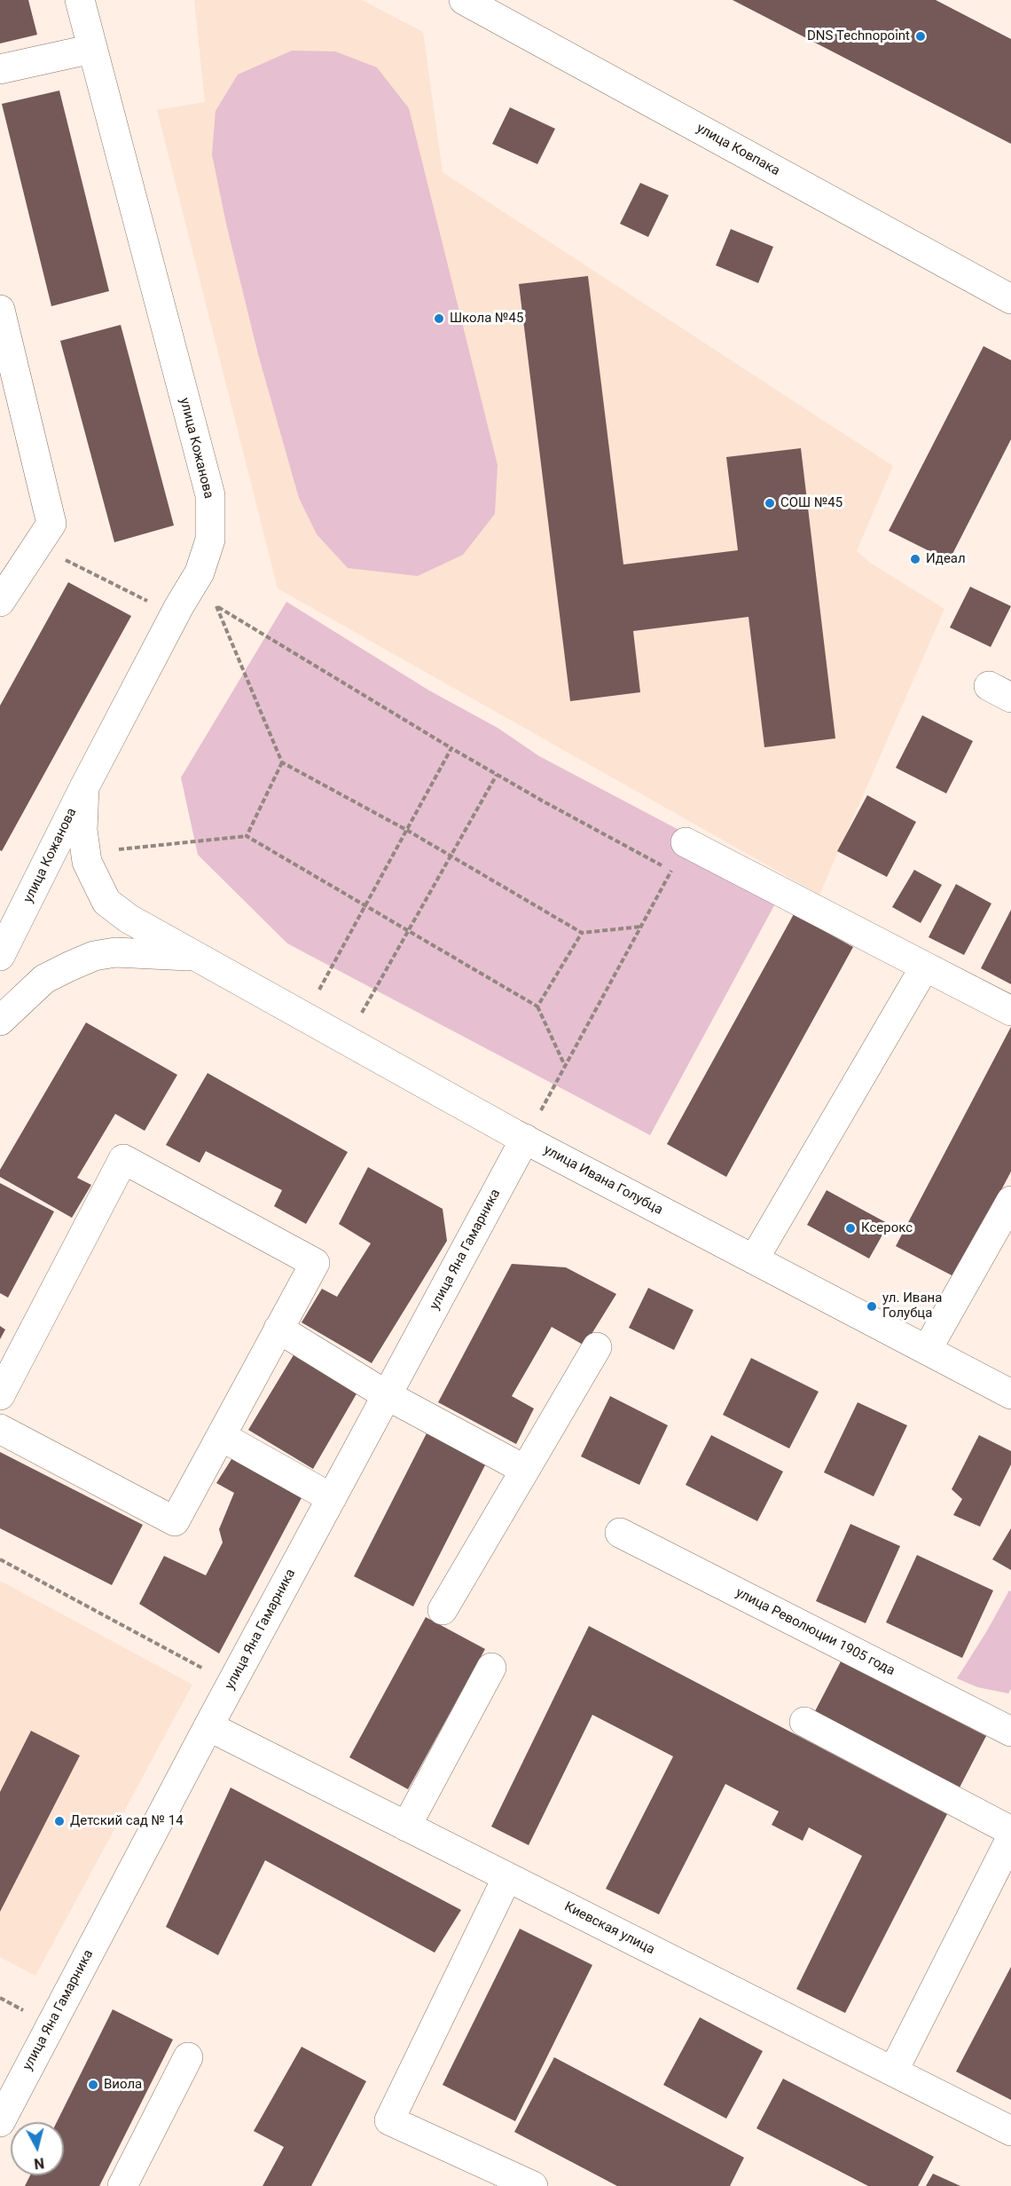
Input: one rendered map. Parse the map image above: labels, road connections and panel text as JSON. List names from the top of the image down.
{
  "streets": {
    "street": [
      "улица Ковпака",
      "улица Кожанова",
      "улица Ивана Голубца",
      "улица Яна Гамарника",
      "улица Революции 1905 года",
      "Киевская улица"
    ]
  },
  "crossings": [
    ["улица Кожанова", "улица Ивана Голубца"],
    ["улица Ивана Голубца", "улица Яна Гамарника"],
    ["улица Яна Гамарника", "Киевская улица"]
  ],
  "places": [
    "DNS Technopoint",
    "Школа №45",
    "СОШ №45",
    "Идеал",
    "Ксерокс",
    "ул. Ивана Голубца",
    "Детский сад № 14",
    "Виола"
  ],
  "north": "bottom"
}
